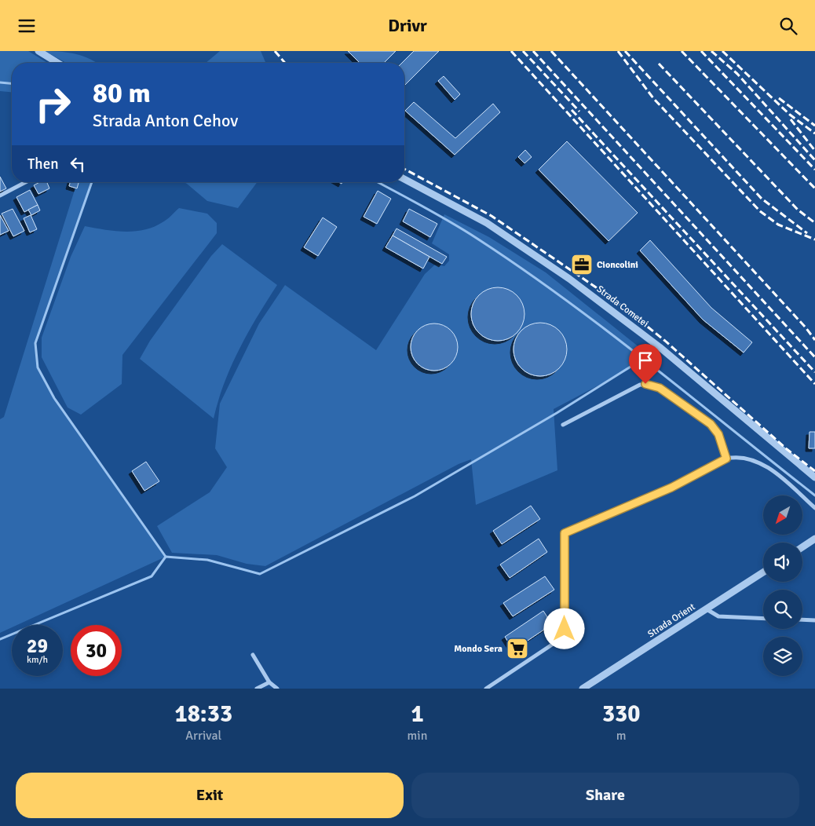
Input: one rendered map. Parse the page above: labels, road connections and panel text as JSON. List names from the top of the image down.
{
  "streets": {
    "street": ["Strada Cometei", "Strada Orient"]
  },
  "places": {
    "office": ["Cioncolini"],
    "supermarket": ["Mondo Sera"]
  },
  "north": "bottom left",
  "page": {
    "header": "Drivr",
    "turn": ["80 m", "Strada Anton Cehov"],
    "then": "Then",
    "speed": "29 km/h",
    "limit": "30",
    "eta": [
      "18:33",
      "Arrival",
      "1",
      "min",
      "330",
      "m"
    ],
    "buttons": ["Exit", "Share"]
  }
}
